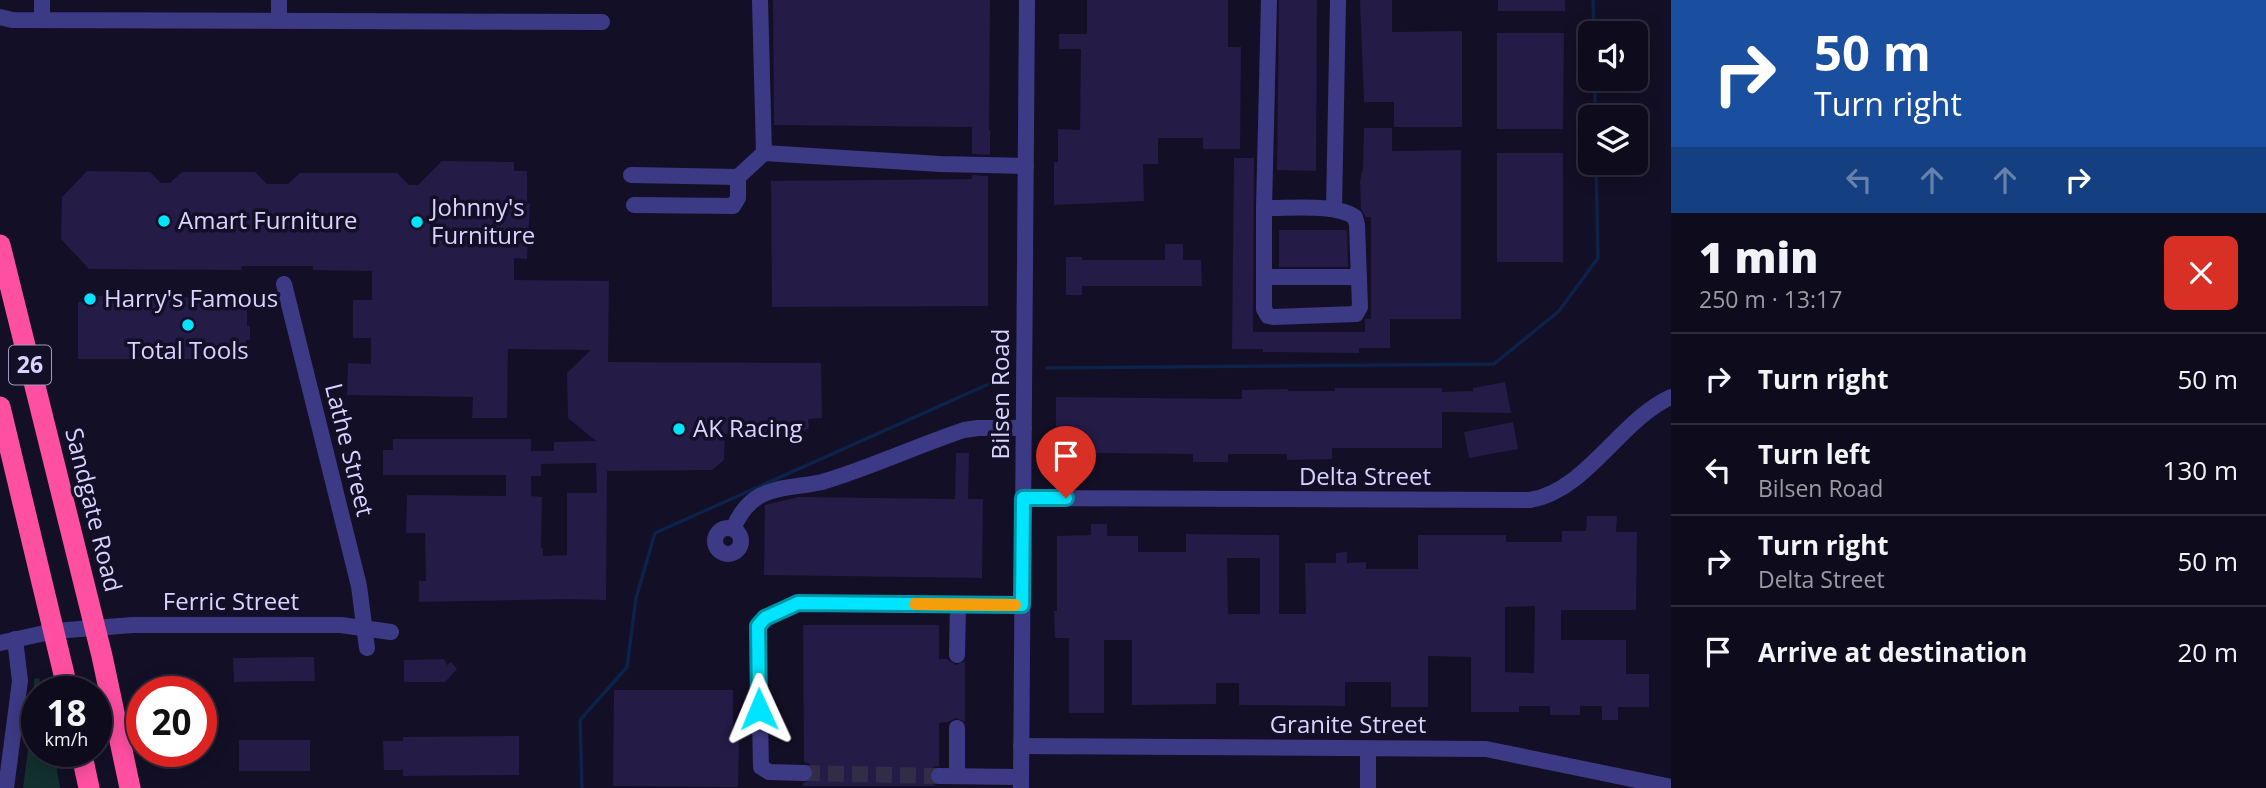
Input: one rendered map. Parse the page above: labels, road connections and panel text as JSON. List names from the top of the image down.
{
  "streets": {
    "highway": ["26", "Sandgate Road"],
    "street": [
      "Bilsen Road",
      "Lathe Street",
      "Delta Street",
      "Ferric Street",
      "Granite Street"
    ]
  },
  "crossings": [
    ["26", "Ferric Street"],
    ["Bilsen Road", "Delta Street"],
    ["Bilsen Road", "Granite Street"],
    ["Lathe Street", "Ferric Street"],
    ["Sandgate Road", "Ferric Street"]
  ],
  "places": [
    "Amart Furniture",
    "Johnny's Furniture",
    "Harry's Famous",
    "Total Tools",
    "AK Racing"
  ],
  "page": {
    "turn": ["50 m", "Turn right"],
    "heading": ["1 min", "250 m · 13:17"],
    "list": [
      {
        "name": "Turn right",
        "value": "50 m"
      },
      {
        "name": "Turn left",
        "note": "Bilsen Road",
        "value": "130 m"
      },
      {
        "name": "Turn right",
        "note": "Delta Street",
        "value": "50 m"
      },
      {
        "name": "Arrive at destination",
        "value": "20 m"
      }
    ],
    "speed": "18 km/h",
    "limit": "20"
  }
}
